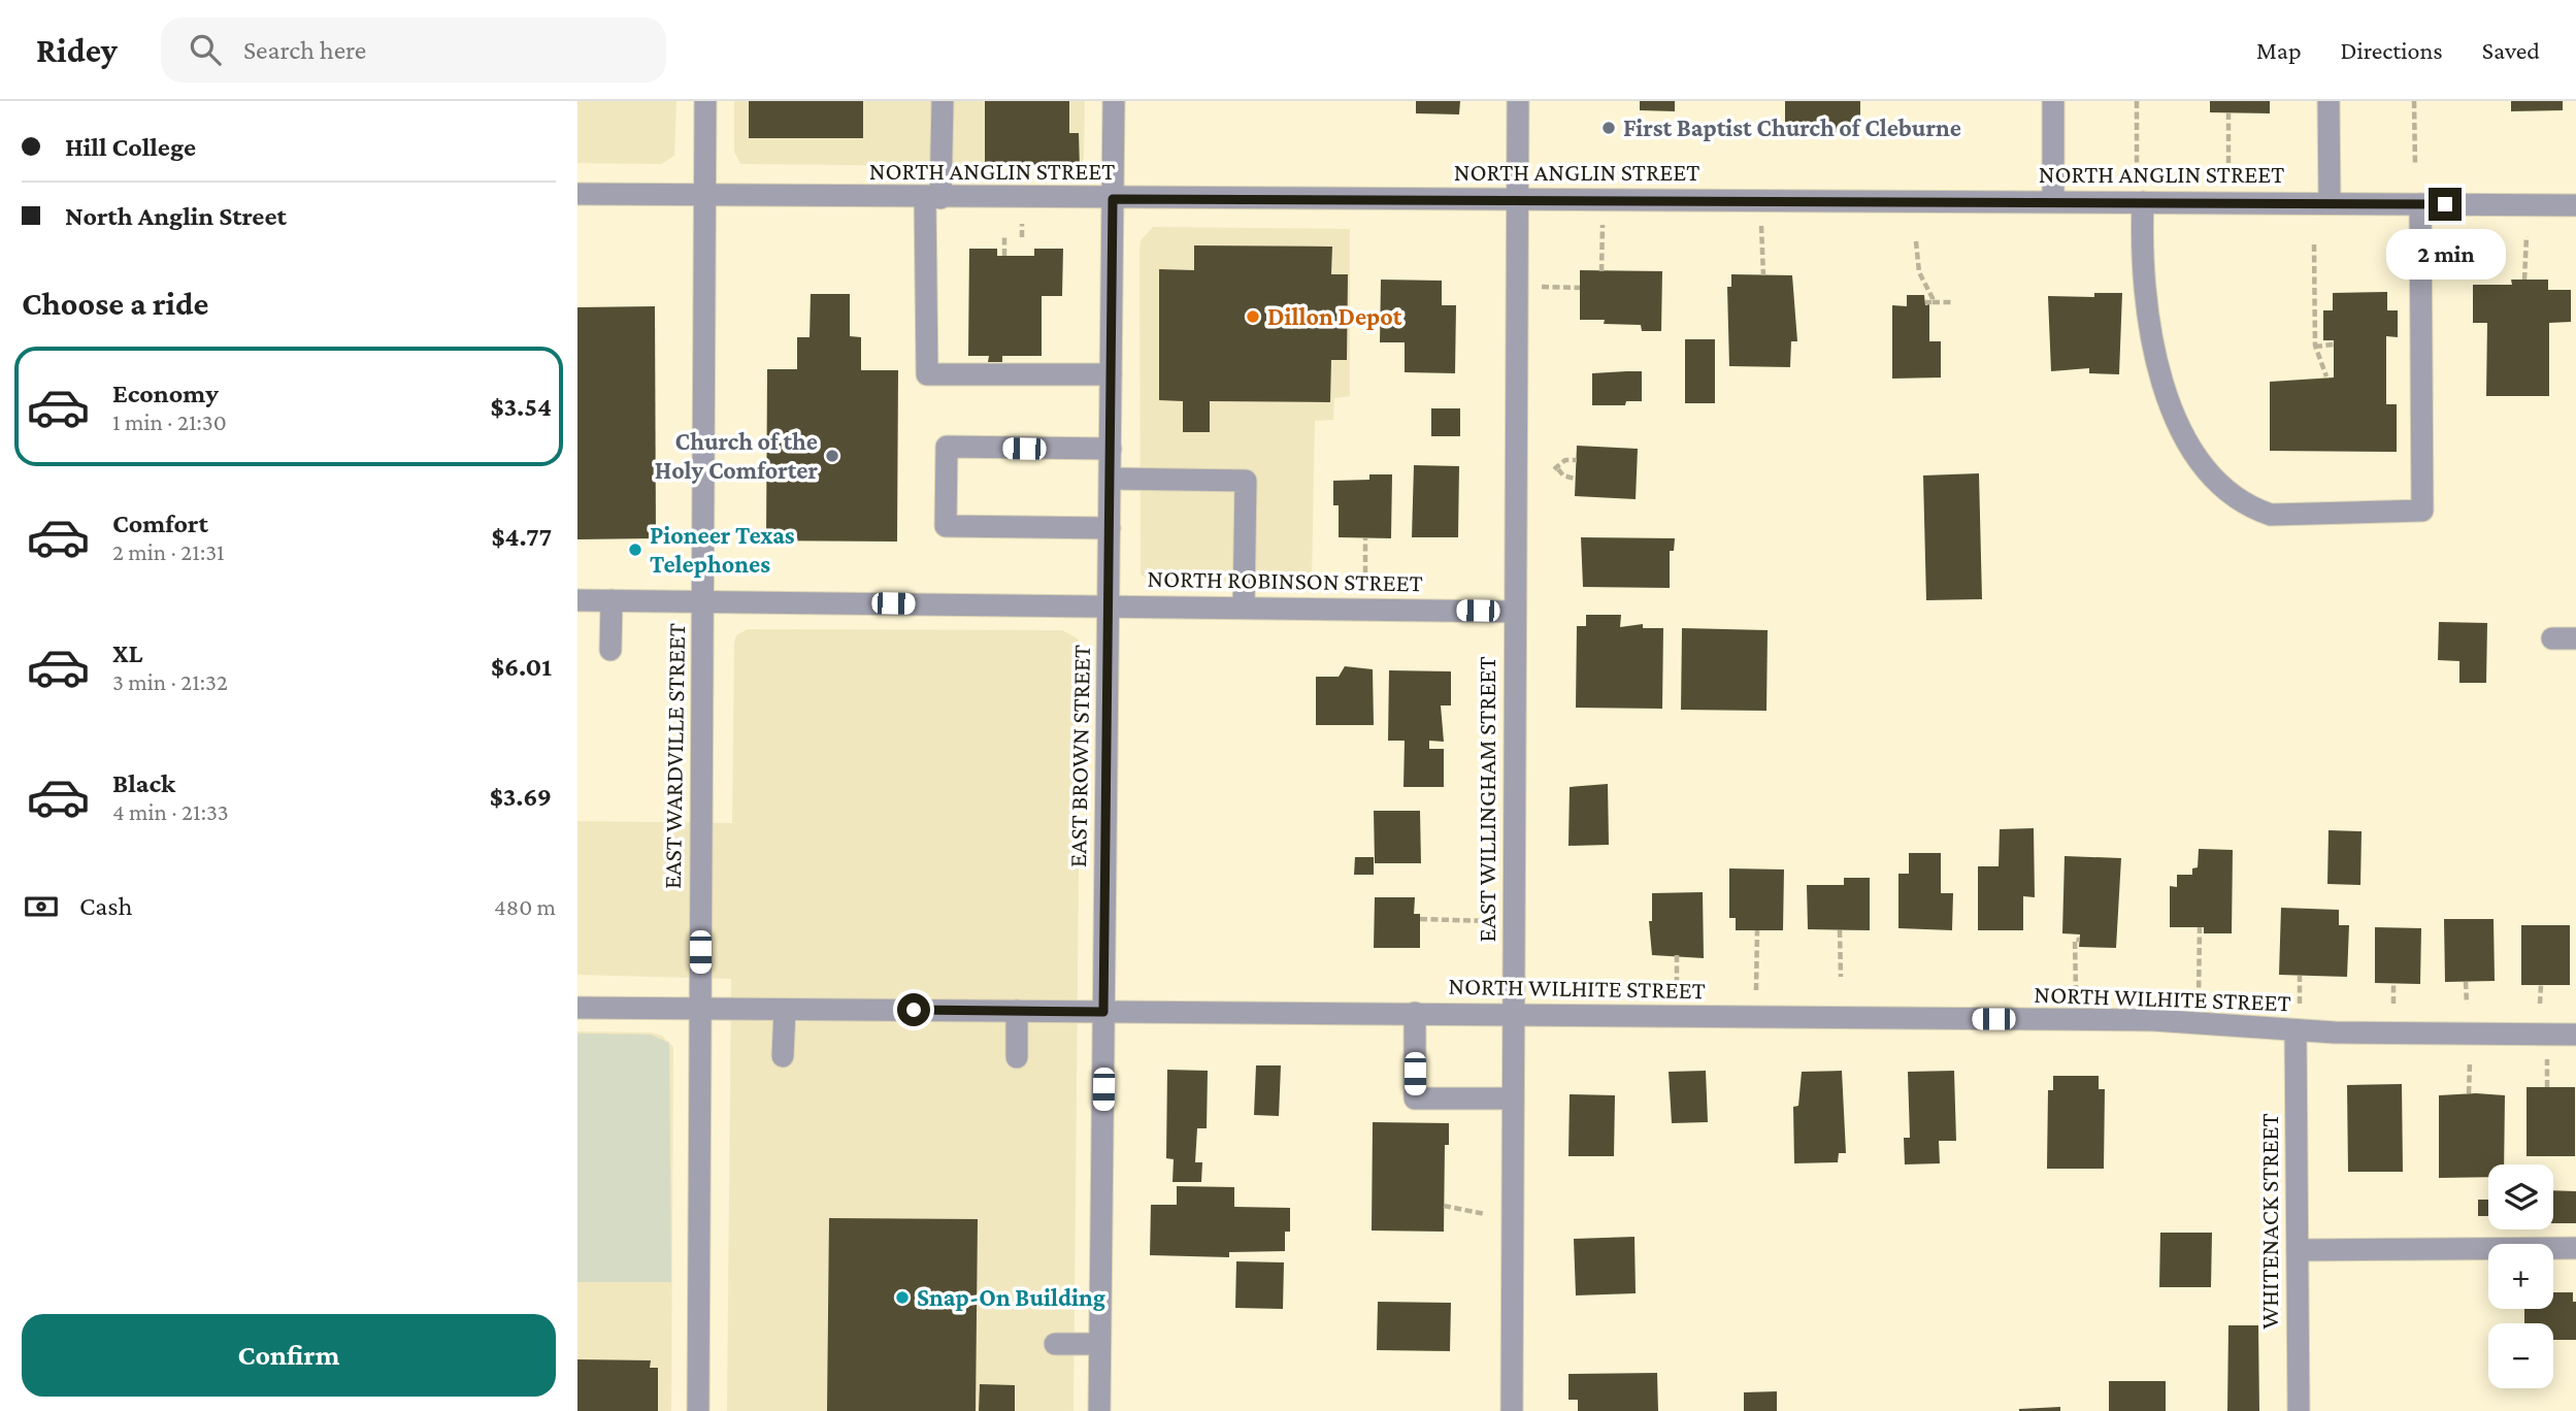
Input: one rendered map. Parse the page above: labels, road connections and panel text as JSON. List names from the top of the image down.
{
  "streets": {
    "street": [
      "NORTH ANGLIN STREET",
      "NORTH ROBINSON STREET",
      "EAST WARDVILLE STREET",
      "EAST BROWN STREET",
      "EAST WILLINGHAM STREET",
      "NORTH WILHITE STREET",
      "WHITENACK STREET"
    ]
  },
  "crossings": [
    ["NORTH ANGLIN STREET", "EAST WARDVILLE STREET"],
    ["NORTH ANGLIN STREET", "EAST BROWN STREET"],
    ["NORTH ANGLIN STREET", "EAST WILLINGHAM STREET"],
    ["NORTH ROBINSON STREET", "EAST WARDVILLE STREET"],
    ["NORTH ROBINSON STREET", "EAST BROWN STREET"],
    ["NORTH ROBINSON STREET", "EAST WILLINGHAM STREET"],
    ["EAST WARDVILLE STREET", "NORTH WILHITE STREET"],
    ["EAST BROWN STREET", "NORTH WILHITE STREET"],
    ["EAST WILLINGHAM STREET", "NORTH WILHITE STREET"],
    ["NORTH WILHITE STREET", "WHITENACK STREET"]
  ],
  "places": [
    "First Baptist Church of Cleburne",
    "Dillon Depot",
    "Church of the Holy Comforter",
    "Pioneer Texas Telephones",
    "Snap-On Building"
  ],
  "page": {
    "header": "Ridey",
    "search": "Search here",
    "nav": ["Map", "Directions", "Saved"],
    "banner": ["Hill College", "North Anglin Street"],
    "bubble": "2 min",
    "heading": "Choose a ride",
    "list": [
      {
        "name": "Economy",
        "note": "1 min · 21:30",
        "value": "$3.54"
      },
      {
        "name": "Comfort",
        "note": "2 min · 21:31",
        "value": "$4.77"
      },
      {
        "name": "XL",
        "note": "3 min · 21:32",
        "value": "$6.01"
      },
      {
        "name": "Black",
        "note": "4 min · 21:33",
        "value": "$3.69"
      }
    ],
    "pay": ["Cash", "480 m"],
    "map_buttons": ["+", "−"],
    "buttons": "Confirm"
  }
}
